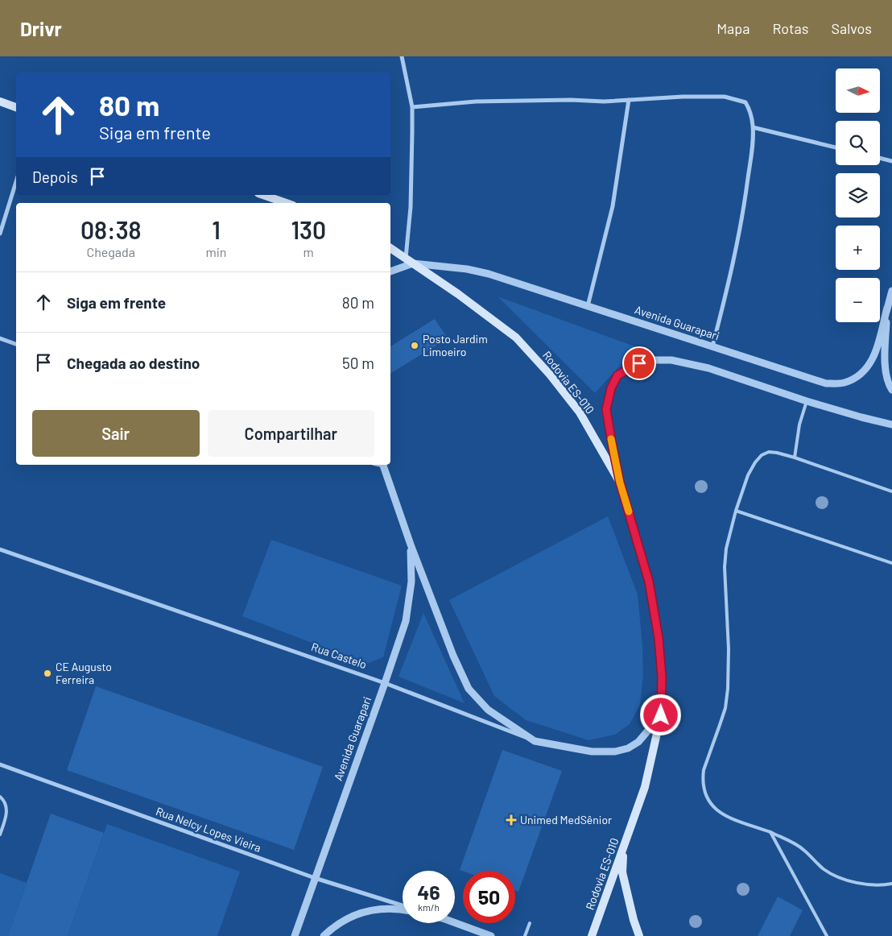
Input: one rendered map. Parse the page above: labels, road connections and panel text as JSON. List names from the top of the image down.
{
  "streets": {
    "main road": ["Rodovia ES-010"],
    "street": ["Avenida Guarapari", "Rua Castelo", "Rua Nelcy Lopes Vieira"]
  },
  "crossings": [
    ["Avenida Guarapari", "Rodovia ES-010"],
    ["Avenida Guarapari", "Rua Castelo"],
    ["Avenida Guarapari", "Rua Nelcy Lopes Vieira"],
    ["Rodovia ES-010", "Rua Castelo"]
  ],
  "places": {
    "other": ["Posto Jardim Limoeiro", "CE Augusto Ferreira"],
    "health": ["Unimed MedSênior"]
  },
  "north": "right",
  "page": {
    "header": "Drivr",
    "nav": ["Mapa", "Rotas", "Salvos"],
    "map_buttons": ["+", "−"],
    "turn": ["80 m", "Siga em frente"],
    "then": "Depois",
    "eta": [
      "08:38",
      "Chegada",
      "1",
      "min",
      "130",
      "m"
    ],
    "list": [
      {
        "name": "Siga em frente",
        "value": "80 m"
      },
      {
        "name": "Chegada ao destino",
        "value": "50 m"
      }
    ],
    "buttons": ["Sair", "Compartilhar"],
    "speed": "46 km/h",
    "limit": "50"
  }
}
